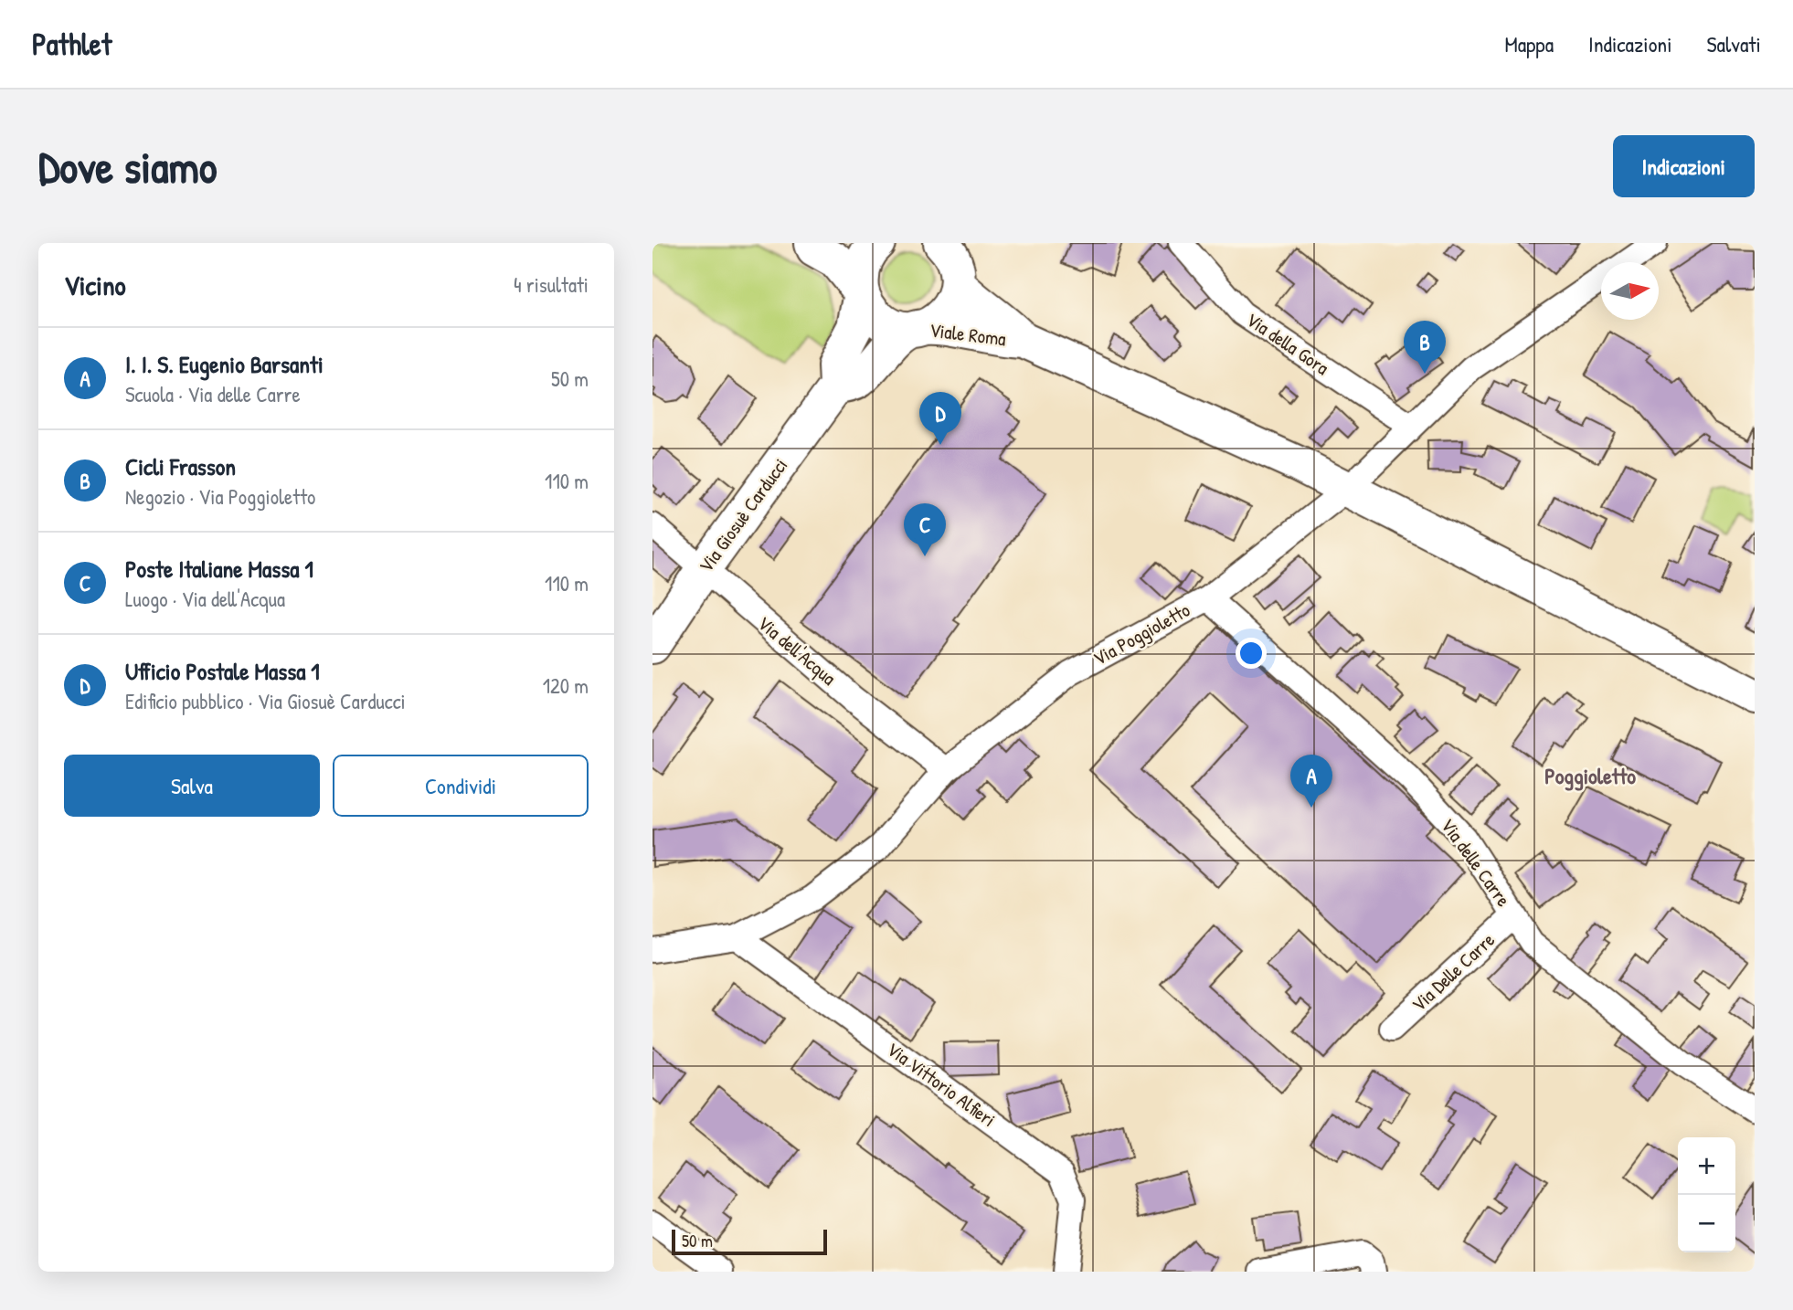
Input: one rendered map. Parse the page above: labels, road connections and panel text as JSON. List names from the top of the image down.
{
  "streets": {
    "main road": ["Viale Roma", "Via Giosuè Carducci"],
    "street": [
      "Via della Gora",
      "Via Poggioletto",
      "Via dell'Acqua",
      "Via delle Carre",
      "Via Delle Carre",
      "Via Vittorio Alfieri"
    ]
  },
  "crossings": [
    ["Viale Roma", "Via Giosuè Carducci"],
    ["Via della Gora", "Via Poggioletto"],
    ["Via Giosuè Carducci", "Via dell'Acqua"],
    ["Via Poggioletto", "Via dell'Acqua"],
    ["Via Poggioletto", "Via delle Carre"],
    ["Via Poggioletto", "Via Vittorio Alfieri"],
    ["Via delle Carre", "Via Delle Carre"]
  ],
  "districts": ["Poggioletto"],
  "scale_bar": "50 m",
  "north": "right",
  "page": {
    "header": "Pathlet",
    "nav": ["Mappa", "Indicazioni", "Salvati"],
    "buttons": [
      "Indicazioni",
      ["Salva", "Condividi"]
    ],
    "title": "Dove siamo",
    "heading": ["Vicino", "4 risultati"],
    "pins": [
      "B",
      "D",
      "C",
      "A"
    ],
    "list": [
      {
        "mark": "A",
        "name": "I. I. S. Eugenio Barsanti",
        "note": "Scuola · Via delle Carre",
        "value": "50 m"
      },
      {
        "mark": "B",
        "name": "Cicli Frasson",
        "note": "Negozio · Via Poggioletto",
        "value": "110 m"
      },
      {
        "mark": "C",
        "name": "Poste Italiane Massa 1",
        "note": "Luogo · Via dell'Acqua",
        "value": "110 m"
      },
      {
        "mark": "D",
        "name": "Ufficio Postale Massa 1",
        "note": "Edificio pubblico · Via Giosuè Carducci",
        "value": "120 m"
      }
    ],
    "map_buttons": ["+", "−"],
    "scale": "50 m"
  }
}
